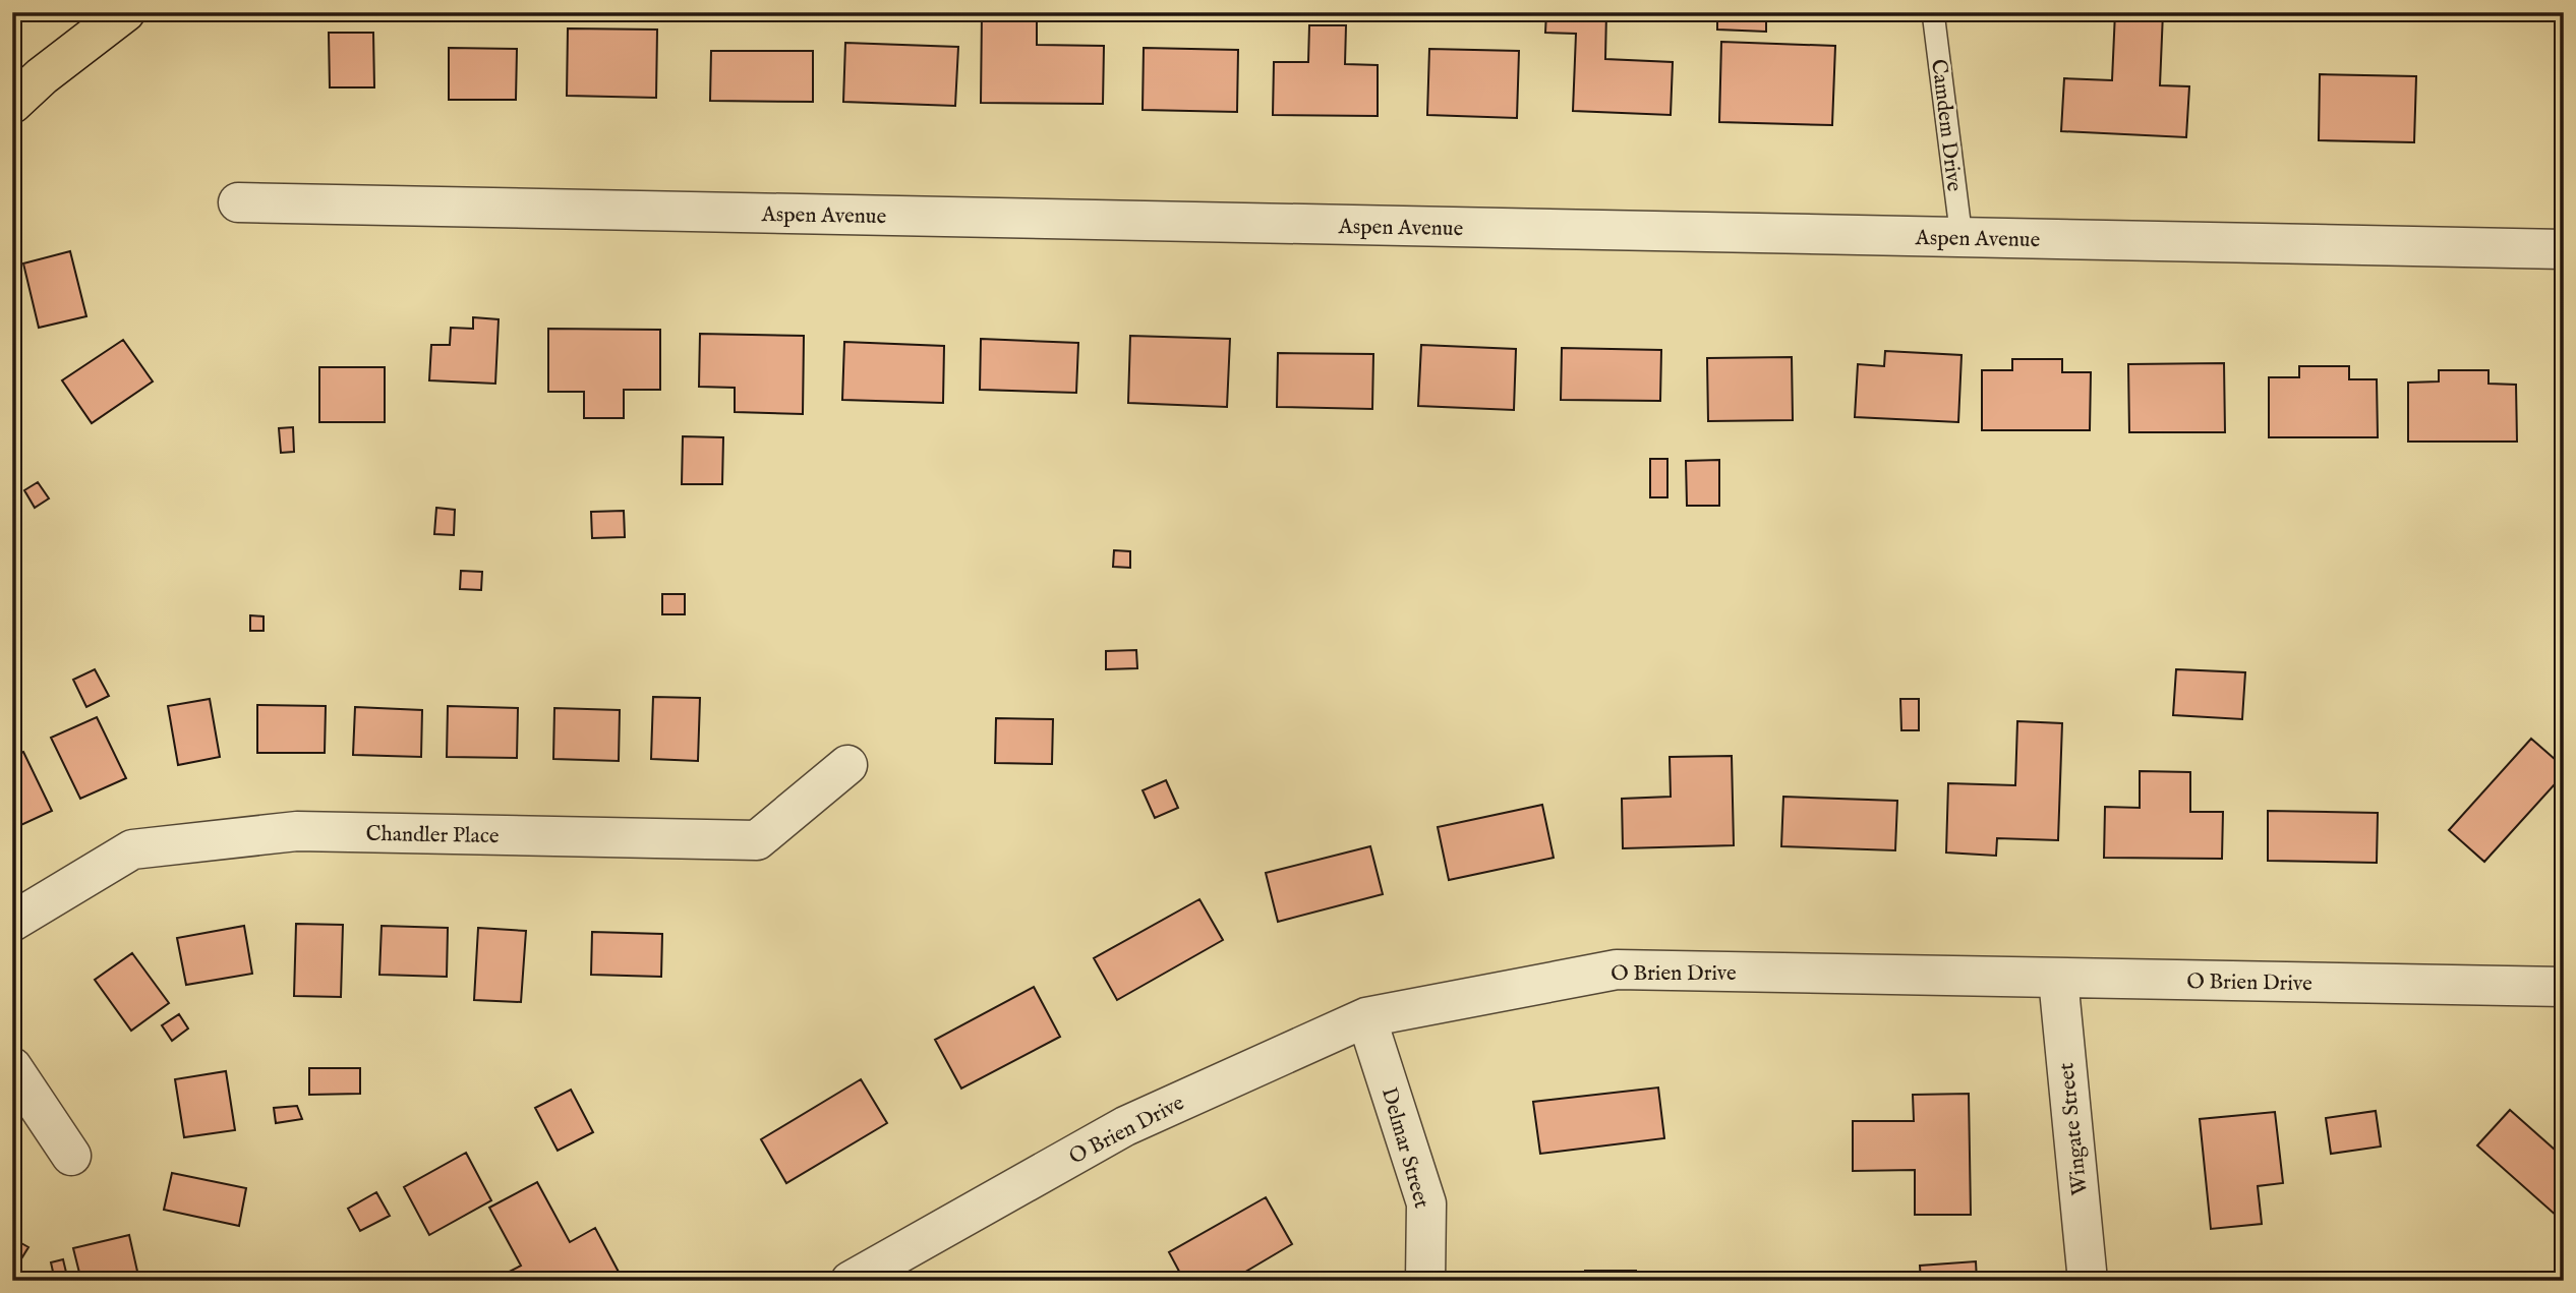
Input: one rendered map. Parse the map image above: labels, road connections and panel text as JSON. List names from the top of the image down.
{
  "streets": {
    "street": [
      "Aspen Avenue",
      "Chandler Place",
      "O Brien Drive",
      "Wingate Street",
      "Delmar Street"
    ],
    "lane": ["Camdem Drive"]
  },
  "crossings": [
    ["Camdem Drive", "Aspen Avenue"],
    ["O Brien Drive", "Wingate Street"],
    ["O Brien Drive", "Delmar Street"]
  ]
}
